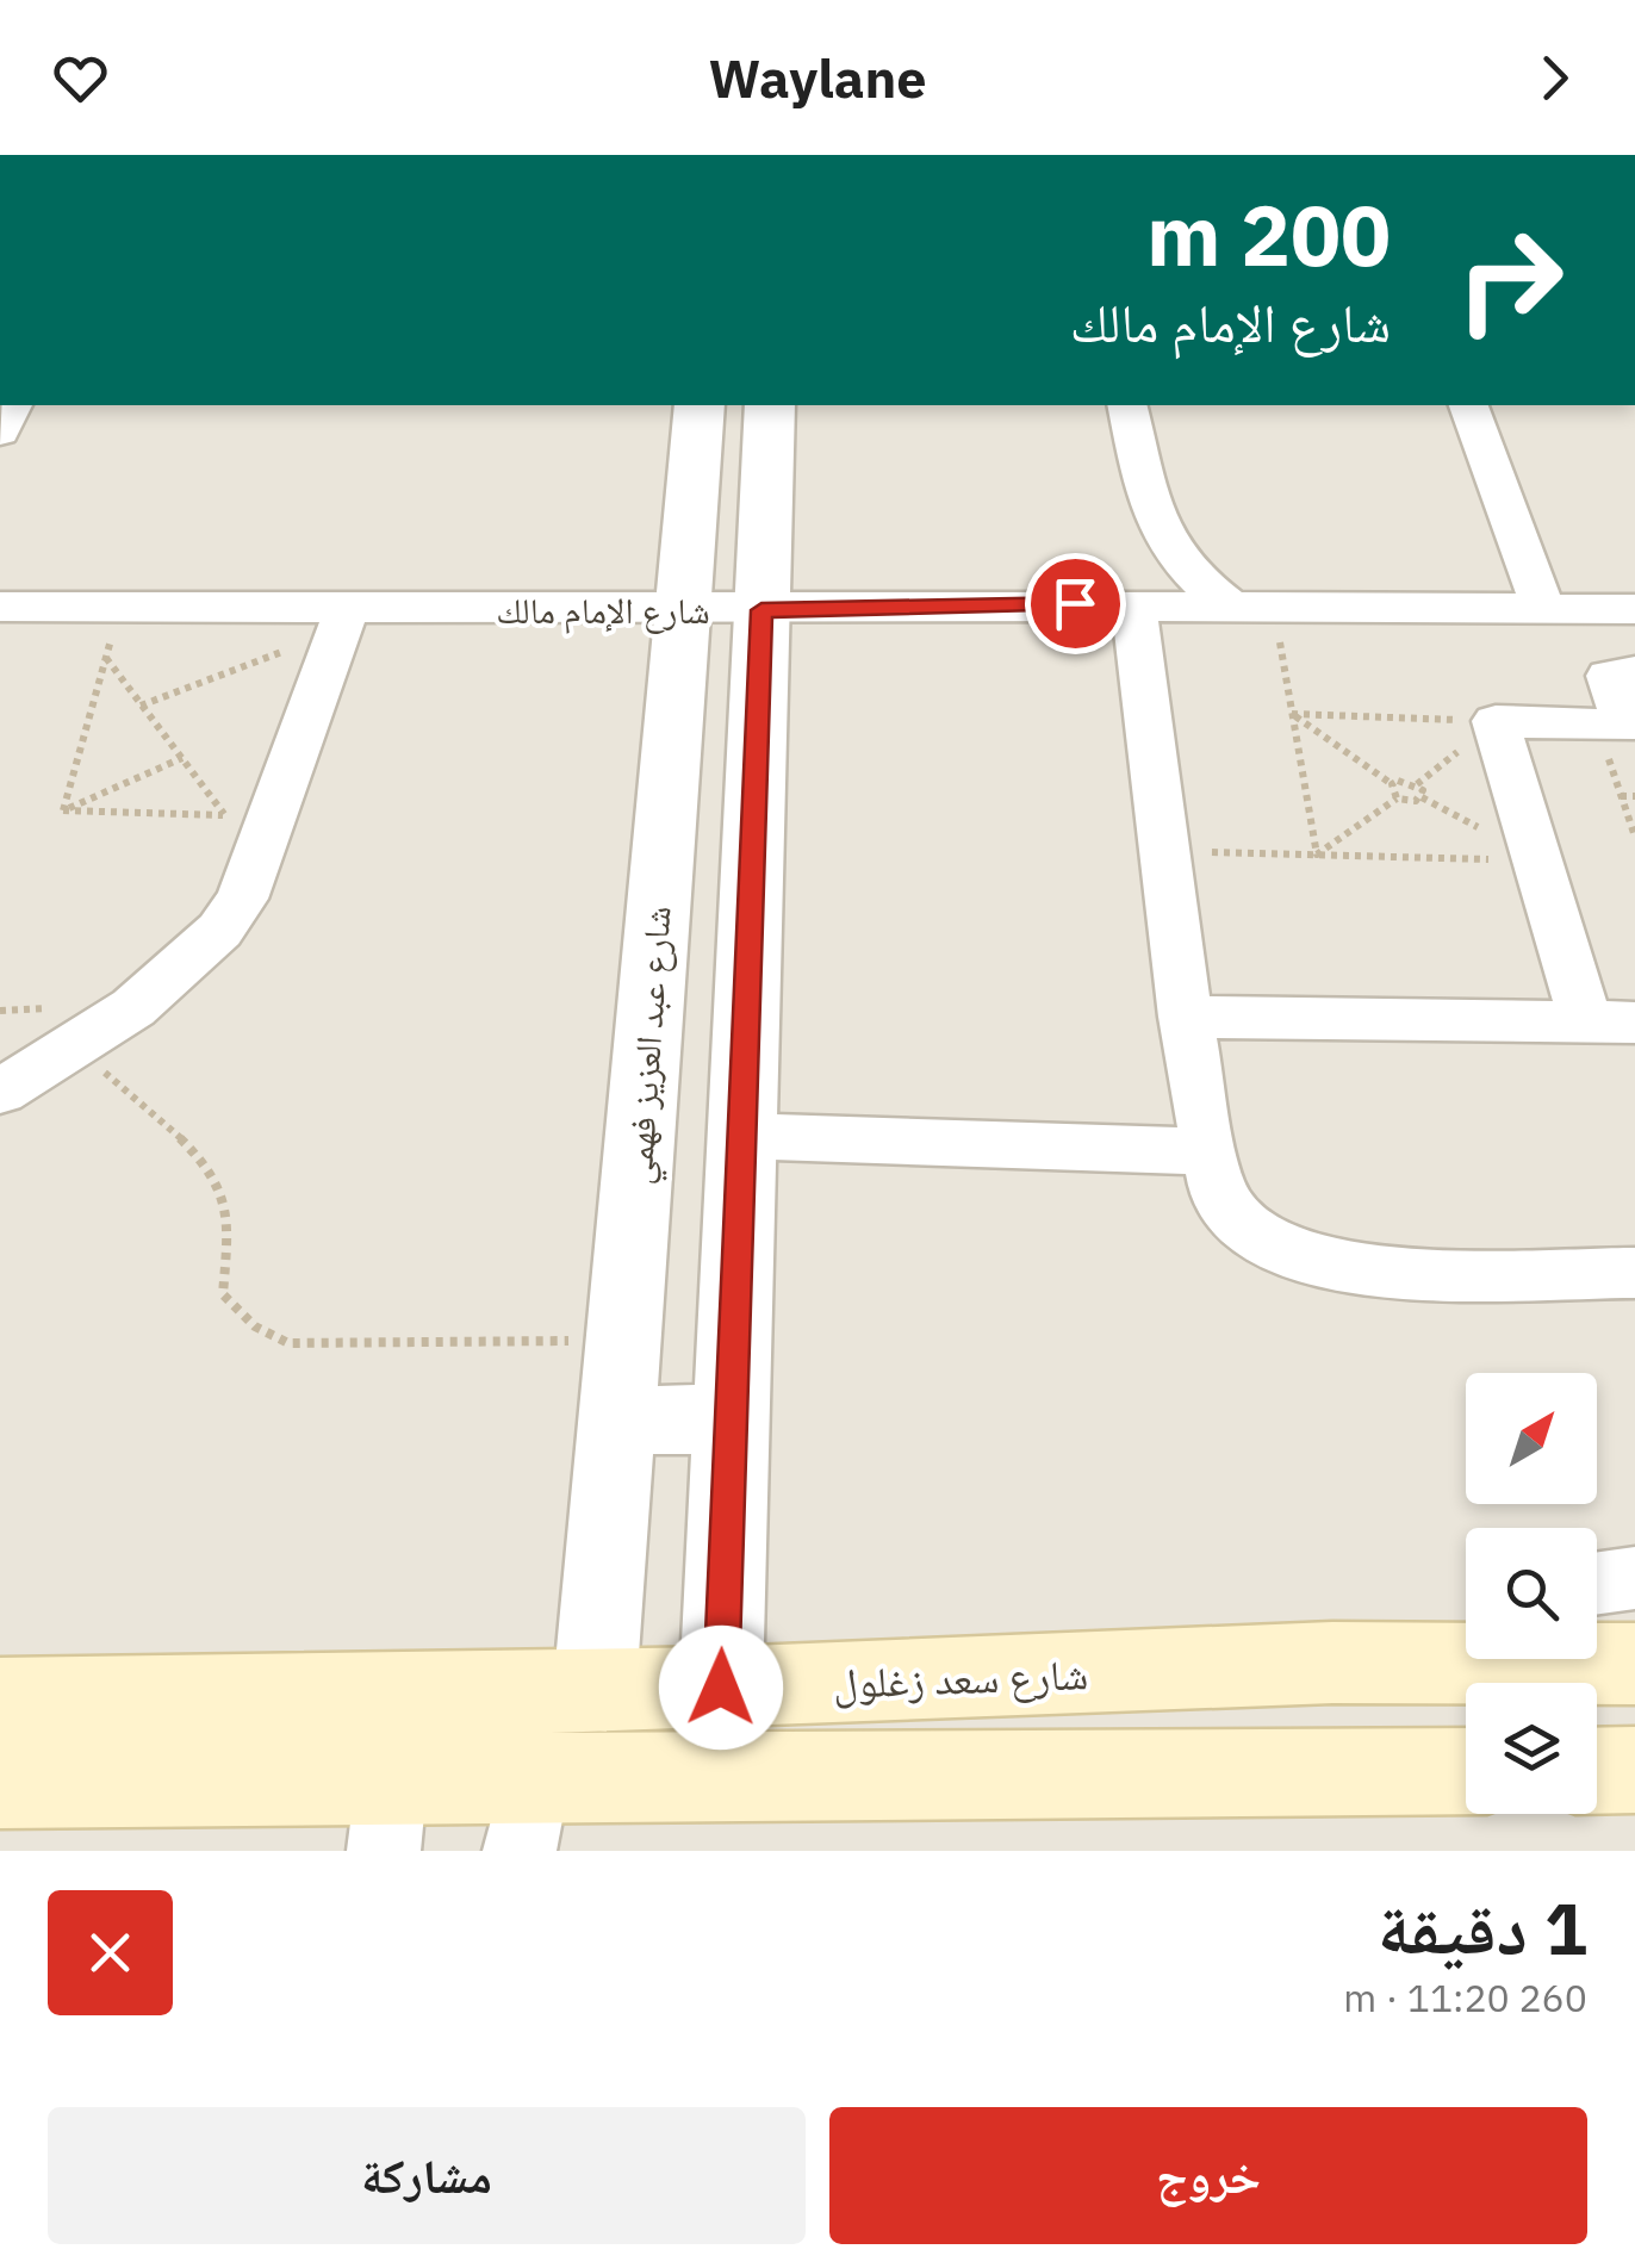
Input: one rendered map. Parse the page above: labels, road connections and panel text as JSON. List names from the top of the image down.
{
  "streets": {
    "main road": ["شارع سعد زغلول"],
    "street": ["شارع الإمام مالك", "شارع عبد العزيز فهمي"]
  },
  "crossings": [
    ["شارع الإمام مالك", "شارع عبد العزيز فهمي"],
    ["شارع عبد العزيز فهمي", "شارع سعد زغلول"]
  ],
  "north": "top right",
  "page": {
    "header": "Waylane",
    "turn": ["200 m", "شارع الإمام مالك"],
    "heading": ["1 دقيقة", "260 m · 11:20"],
    "buttons": ["خروج", "مشاركة"]
  }
}
